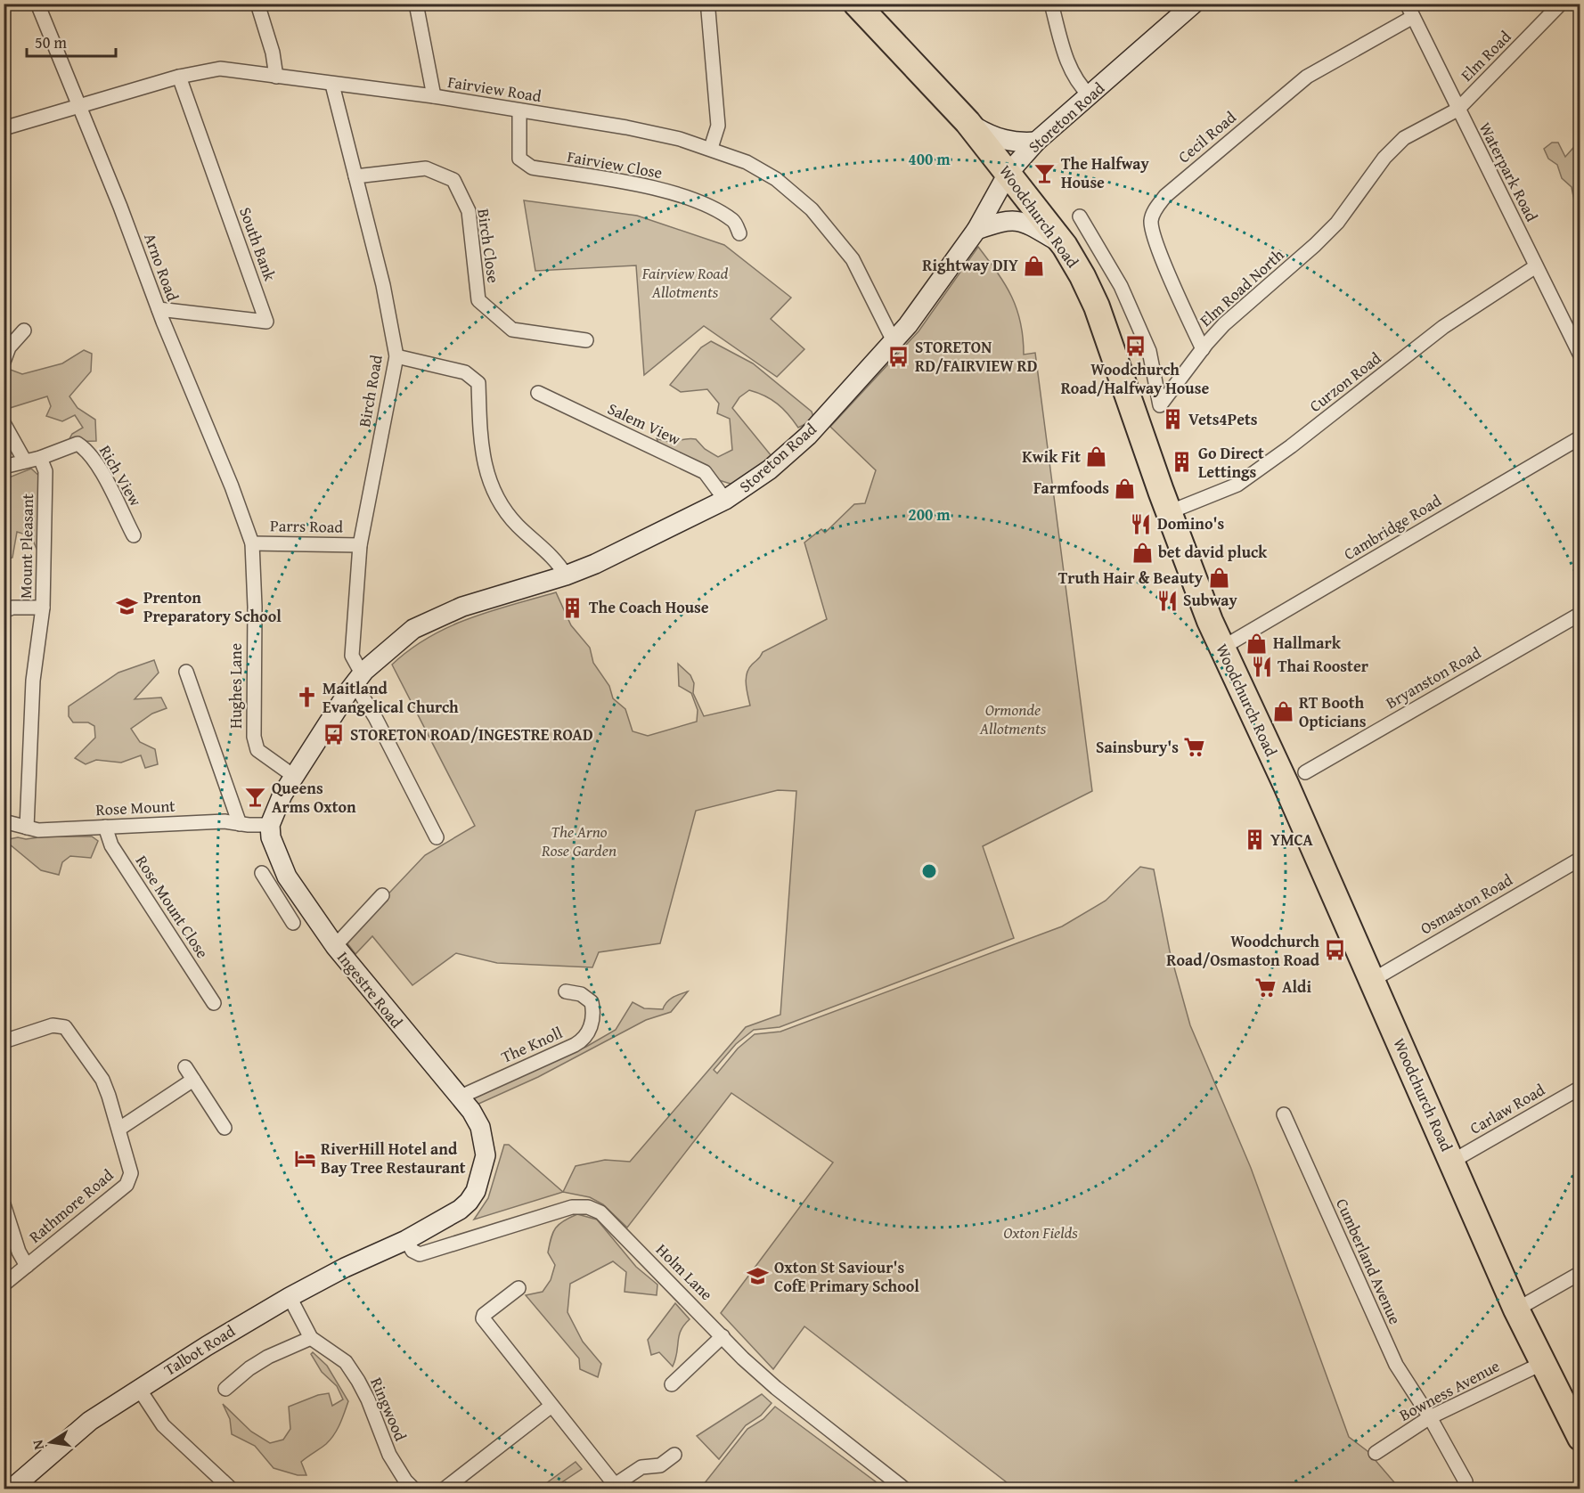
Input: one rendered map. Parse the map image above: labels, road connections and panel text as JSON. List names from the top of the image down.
{
  "streets": {
    "highway": ["Woodchurch Road"],
    "main road": ["Storeton Road", "Ingestre Road", "Talbot Road"],
    "street": [
      "Elm Road",
      "Fairview Road",
      "Cecil Road",
      "Fairview Close",
      "Waterpark Road",
      "South Bank",
      "Birch Close",
      "Arno Road",
      "Elm Road North",
      "Curzon Road",
      "Birch Road",
      "Salem View",
      "Rich View",
      "Parrs Road",
      "Cambridge Road",
      "Mount Pleasant",
      "Bryanston Road",
      "Hughes Lane",
      "Rose Mount",
      "Osmaston Road",
      "Rose Mount Close",
      "The Knoll",
      "Carlaw Road",
      "Rathmore Road",
      "Cumberland Avenue",
      "Holm Lane",
      "Bowness Avenue",
      "Ringwood"
    ]
  },
  "crossings": [
    ["Elm Road", "Waterpark Road"],
    ["Elm Road", "Elm Road North"],
    ["Fairview Road", "Storeton Road"],
    ["Fairview Road", "Fairview Close"],
    ["Fairview Road", "South Bank"],
    ["Fairview Road", "Arno Road"],
    ["Fairview Road", "Birch Road"],
    ["Storeton Road", "Woodchurch Road"],
    ["Storeton Road", "Birch Road"],
    ["Storeton Road", "Salem View"],
    ["Storeton Road", "Hughes Lane"],
    ["Storeton Road", "Rose Mount"],
    ["Storeton Road", "Ingestre Road"],
    ["Cecil Road", "Waterpark Road"],
    ["Cecil Road", "Elm Road North"],
    ["Waterpark Road", "Elm Road North"],
    ["Waterpark Road", "Curzon Road"],
    ["Woodchurch Road", "Curzon Road"],
    ["Woodchurch Road", "Cambridge Road"],
    ["Woodchurch Road", "Osmaston Road"],
    ["Woodchurch Road", "Carlaw Road"],
    ["Woodchurch Road", "Bowness Avenue"],
    ["South Bank", "Arno Road"],
    ["Birch Close", "Birch Road"],
    ["Arno Road", "Parrs Road"],
    ["Arno Road", "Hughes Lane"],
    ["Birch Road", "Parrs Road"],
    ["Rich View", "Mount Pleasant"],
    ["Parrs Road", "Hughes Lane"],
    ["Mount Pleasant", "Rose Mount"],
    ["Rose Mount", "Rose Mount Close"],
    ["Rose Mount", "Ingestre Road"],
    ["Ingestre Road", "The Knoll"],
    ["Ingestre Road", "Holm Lane"],
    ["Ingestre Road", "Talbot Road"],
    ["Cumberland Avenue", "Bowness Avenue"],
    ["Holm Lane", "Talbot Road"],
    ["Talbot Road", "Ringwood"]
  ],
  "parks": [
    "Fairview Road Allotments",
    "Ormonde Allotments",
    "The Arno Rose Garden",
    "Oxton Fields"
  ],
  "places": {
    "bar": ["The Halfway House", "Queens Arms Oxton"],
    "shop": [
      "Rightway DIY",
      "Kwik Fit",
      "Farmfoods",
      "bet david pluck",
      "Truth Hair & Beauty",
      "Hallmark",
      "RT Booth Opticians"
    ],
    "bus stop": [
      "Woodchurch Road/Halfway House",
      "STORETON RD/FAIRVIEW RD",
      "STORETON ROAD/INGESTRE ROAD",
      "Woodchurch Road/Osmaston Road"
    ],
    "building": [
      "Vets4Pets",
      "Go Direct Lettings",
      "The Coach House",
      "YMCA"
    ],
    "restaurant": ["Domino's", "Subway", "Thai Rooster"],
    "school or university": ["Prenton Preparatory School", "Oxton St Saviour's CofE Primary School"],
    "church": ["Maitland Evangelical Church"],
    "supermarket": ["Sainsbury's", "Aldi"],
    "hotel": ["RiverHill Hotel and Bay Tree Restaurant"]
  },
  "scale_bar": "50 m",
  "north": "left",
  "rings": ["400 m", "200 m"]
}
